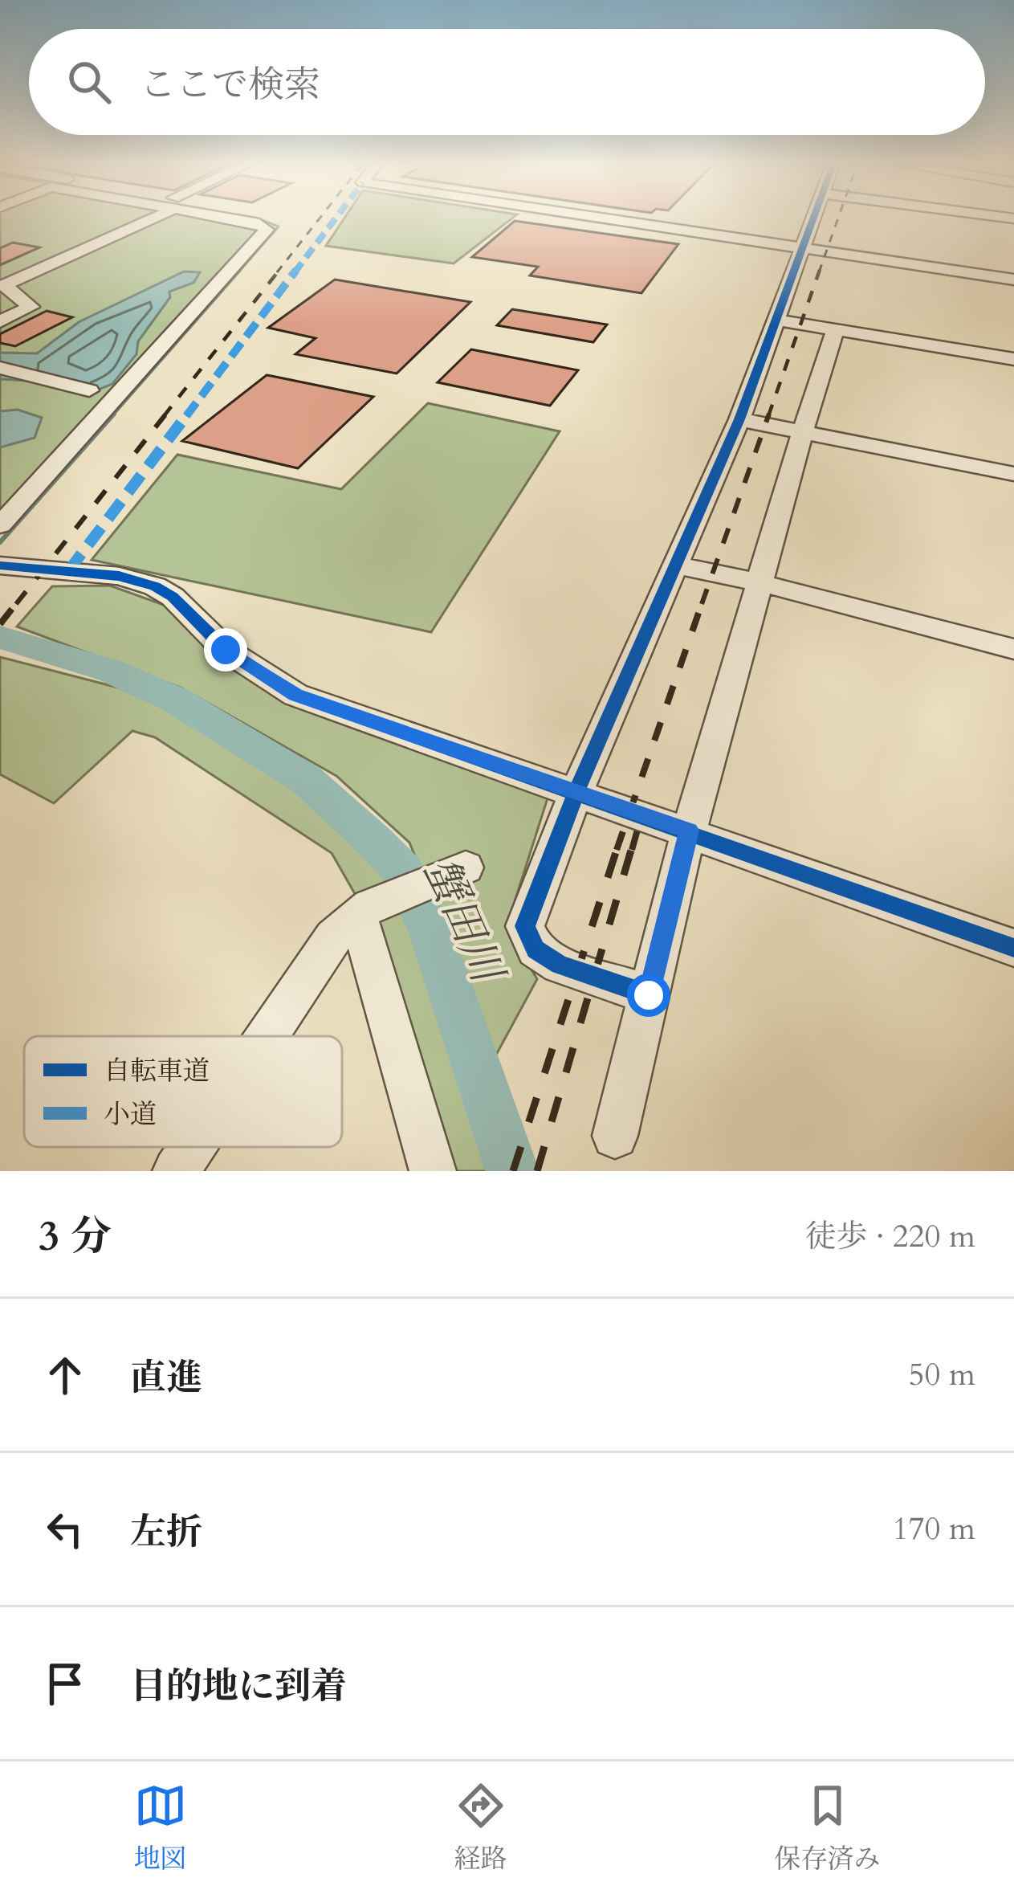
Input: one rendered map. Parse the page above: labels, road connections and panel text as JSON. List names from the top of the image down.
{
  "water": ["蟹田川"],
  "legend": ["自転車道", "小道"],
  "page": {
    "search": "ここで検索",
    "heading": ["3 分", "徒歩 · 220 m"],
    "list": [
      ["直進", "50 m"],
      ["左折", "170 m"],
      "目的地に到着"
    ],
    "nav": ["地図", "経路", "保存済み"]
  }
}
